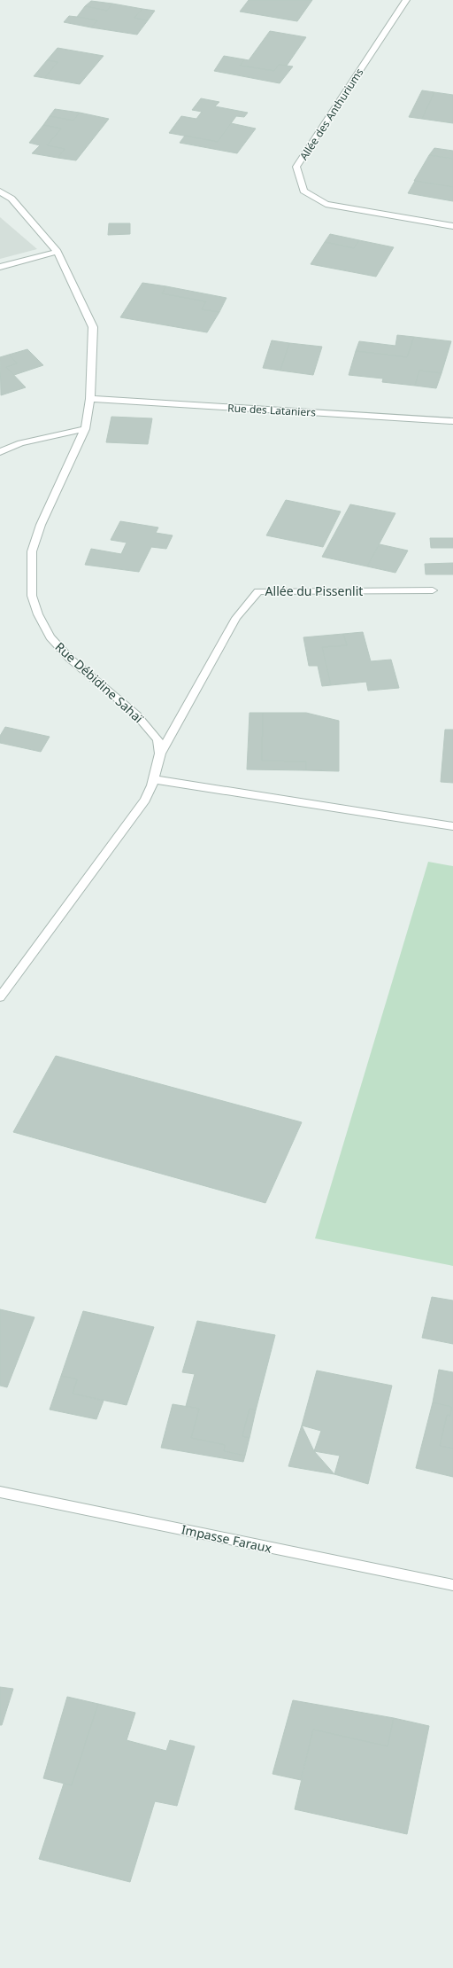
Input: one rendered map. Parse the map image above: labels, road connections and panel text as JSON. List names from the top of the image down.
{
  "streets": {
    "street": [
      "Allée des Anthuriums",
      "Rue des Lataniers",
      "Allée du Pissenlit",
      "Rue Débidine Sahaï",
      "Impasse Faraux"
    ]
  },
  "crossings": [
    ["Rue des Lataniers", "Rue Débidine Sahaï"],
    ["Allée du Pissenlit", "Rue Débidine Sahaï"]
  ]
}
